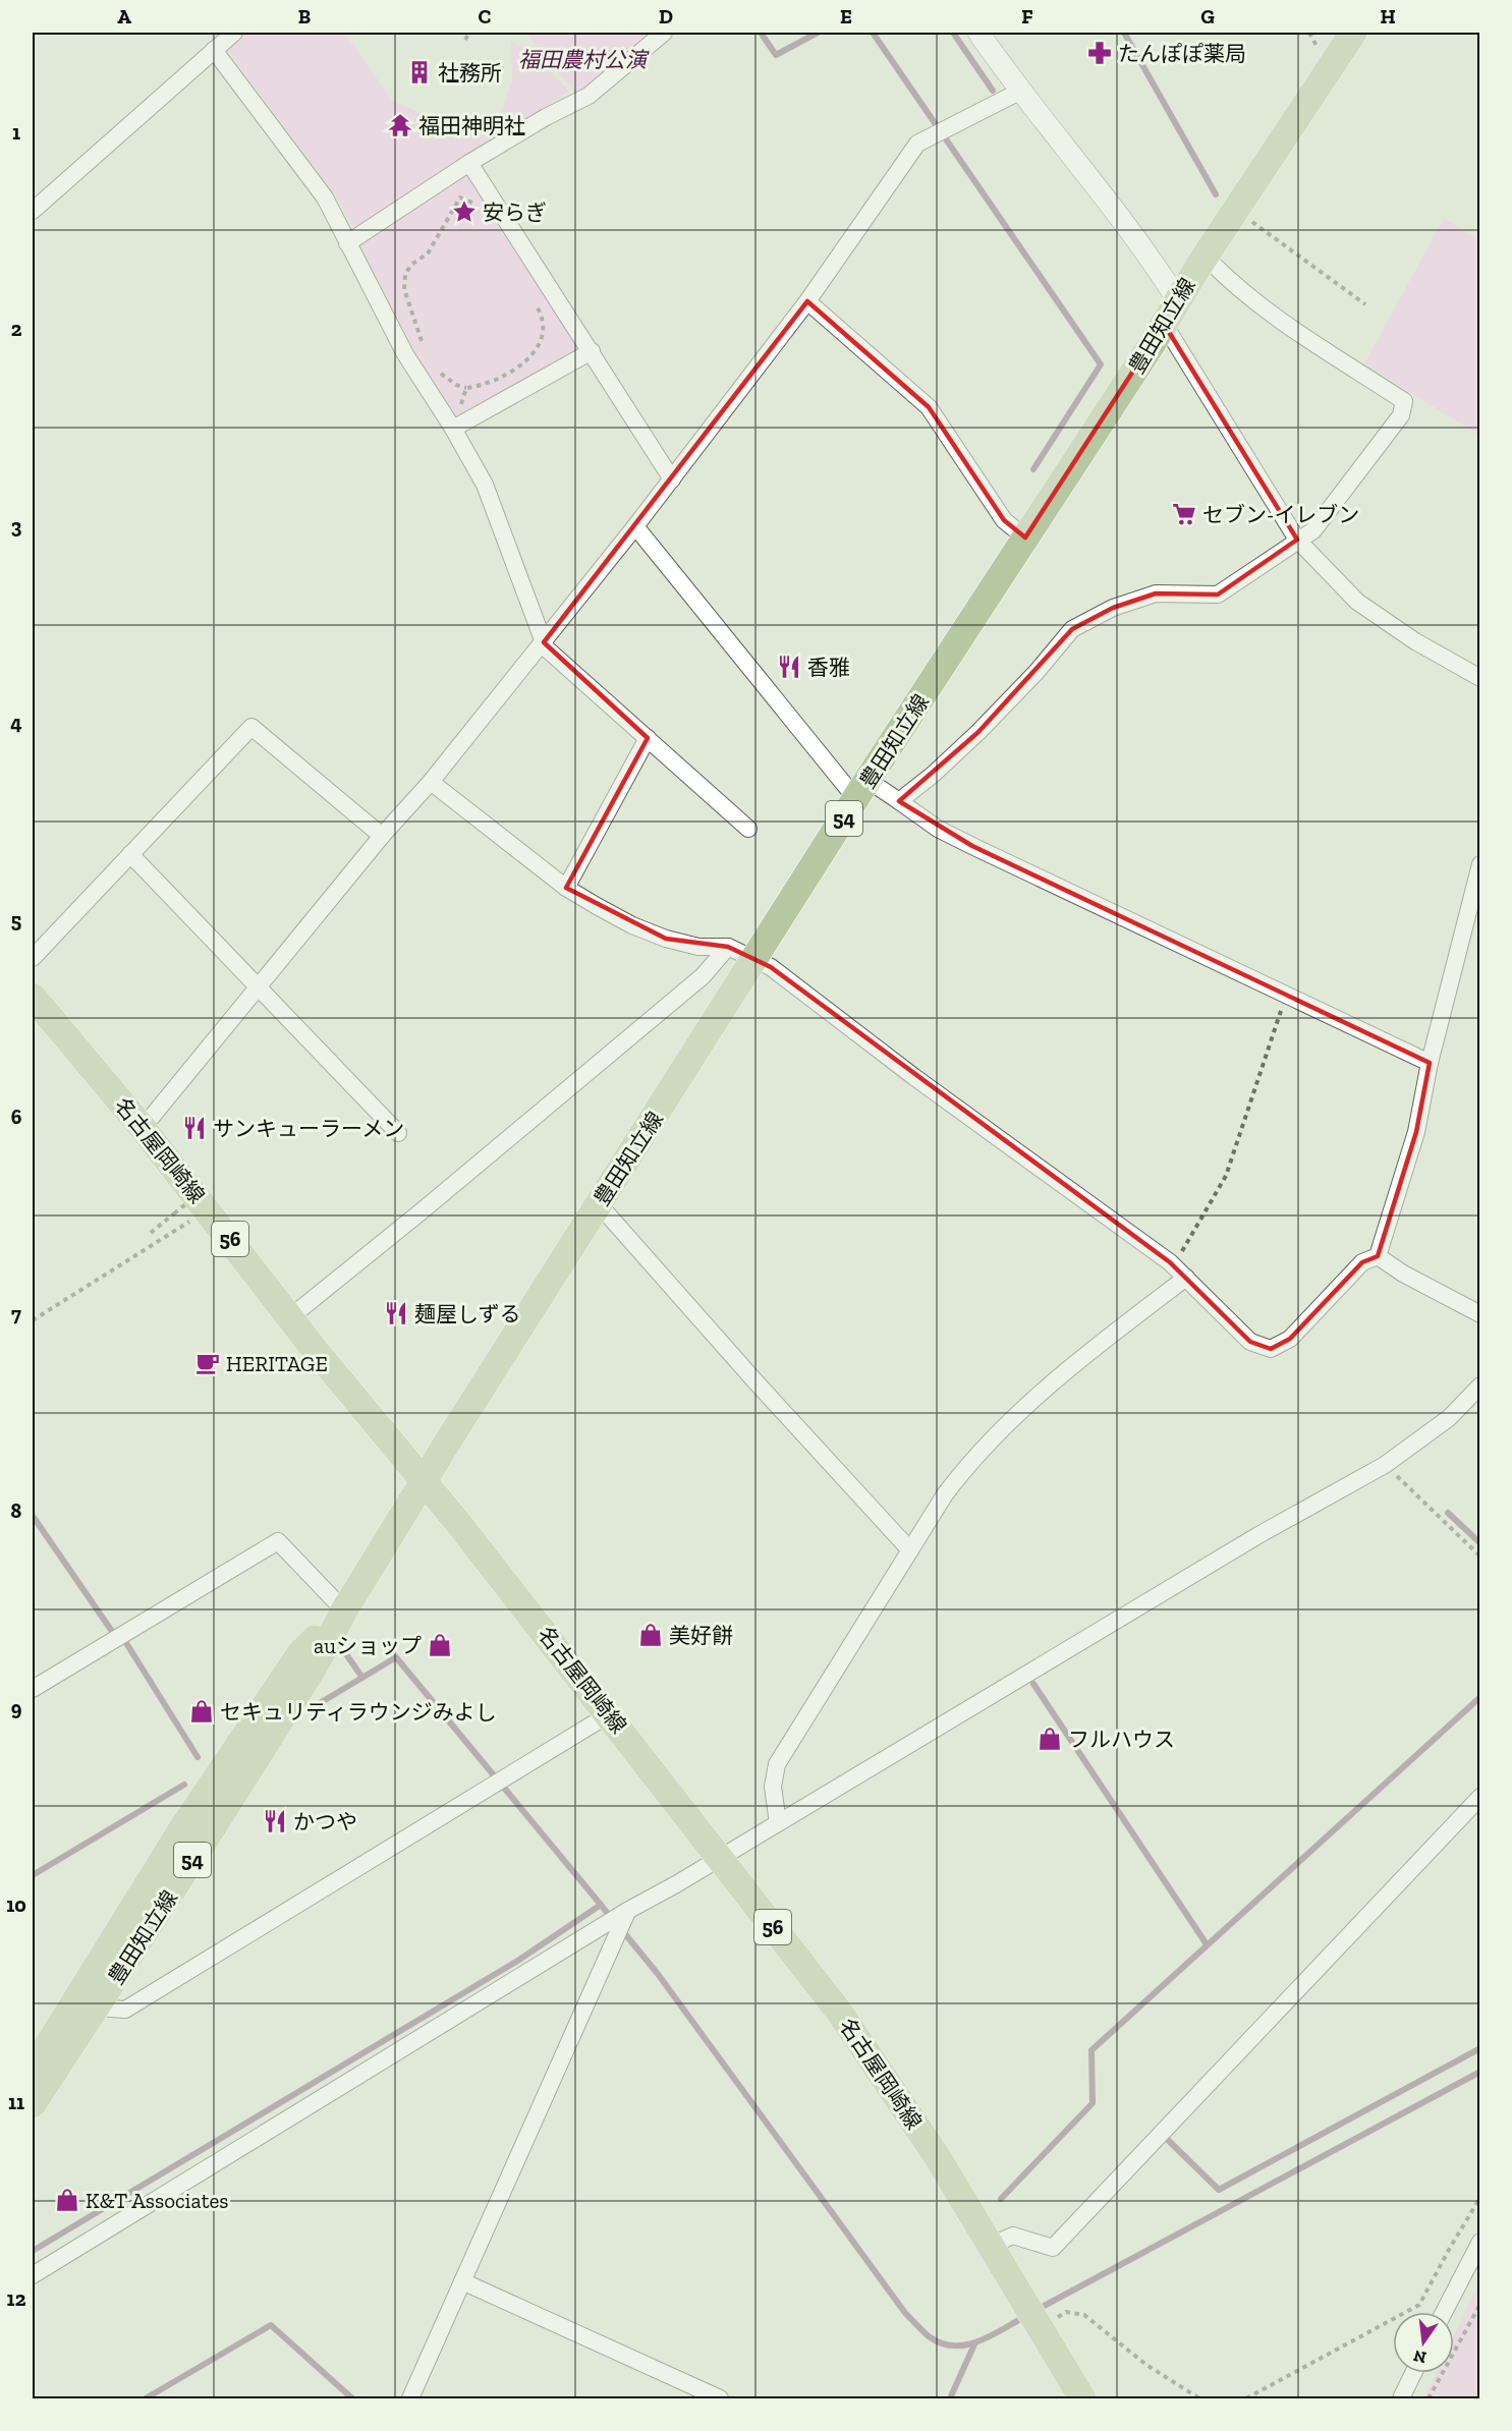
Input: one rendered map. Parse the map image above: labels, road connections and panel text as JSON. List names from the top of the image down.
{
  "streets": {
    "main road": [
      "豊田知立線",
      "54",
      "名古屋岡崎線",
      "56"
    ]
  },
  "crossings": [
    ["豊田知立線", "名古屋岡崎線"]
  ],
  "parks": ["福田農村公演"],
  "places": {
    "pharmacy": ["たんぽぽ薬局"],
    "building": ["社務所"],
    "temple": ["福田神明社"],
    "place": ["安らぎ"],
    "supermarket": ["セブン-イレブン"],
    "restaurant": [
      "香雅",
      "サンキューラーメン",
      "麺屋しずる",
      "かつや"
    ],
    "cafe": ["HERITAGE"],
    "shop": [
      "美好餅",
      "auショップ",
      "セキュリティラウンジみよし",
      "フルハウス",
      "K&T Associates"
    ]
  },
  "north": "bottom",
  "grid": {
    "columns": [
      "A",
      "B",
      "C",
      "D",
      "E",
      "F",
      "G",
      "H"
    ],
    "rows": [
      "1",
      "2",
      "3",
      "4",
      "5",
      "6",
      "7",
      "8",
      "9",
      "10",
      "11",
      "12"
    ]
  }
}
